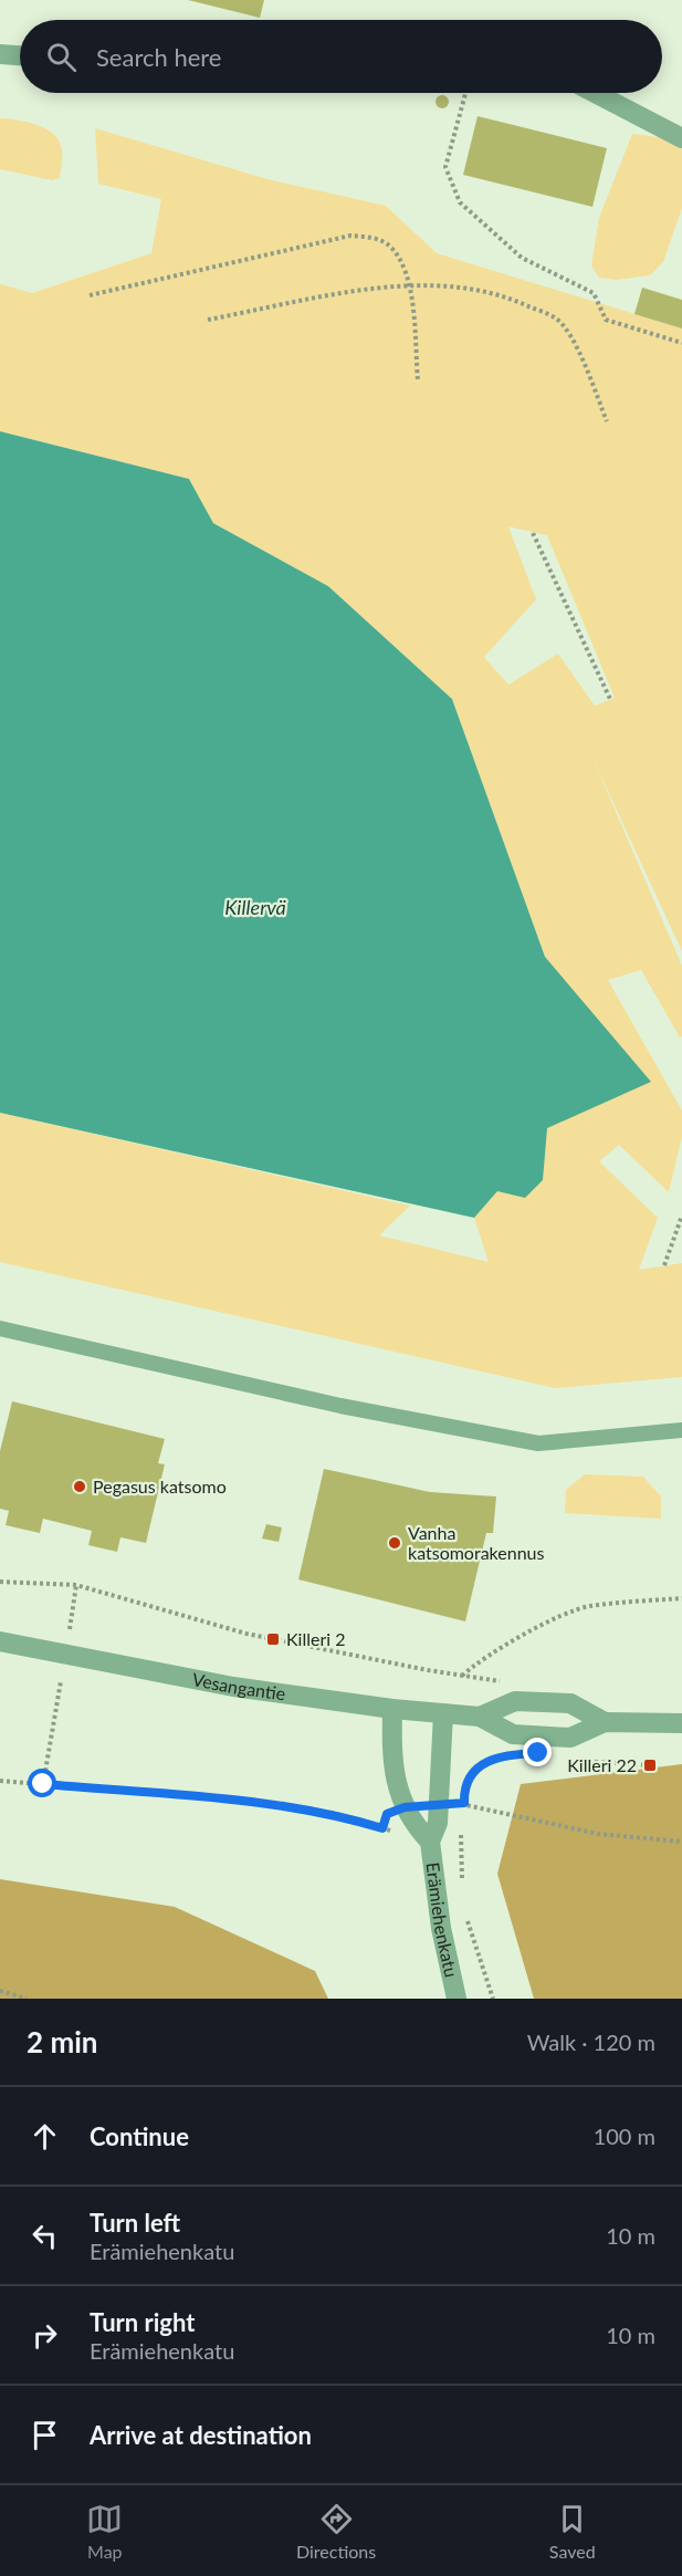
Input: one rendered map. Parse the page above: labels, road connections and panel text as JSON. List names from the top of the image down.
{
  "streets": {
    "street": ["Vesangantie", "Erämiehenkatu"]
  },
  "crossings": [
    ["Vesangantie", "Erämiehenkatu"]
  ],
  "water": ["Killervä"],
  "places": {
    "other": ["Pegasus katsomo", "Vanha katsomorakennus"],
    "transit": ["Killeri 2", "Killeri 22"]
  },
  "page": {
    "search": "Search here",
    "heading": ["2 min", "Walk · 120 m"],
    "list": [
      ["Continue", "100 m"],
      ["Turn left", "Erämiehenkatu", "10 m"],
      ["Turn right", "Erämiehenkatu", "10 m"],
      "Arrive at destination"
    ],
    "nav": ["Map", "Directions", "Saved"]
  }
}
